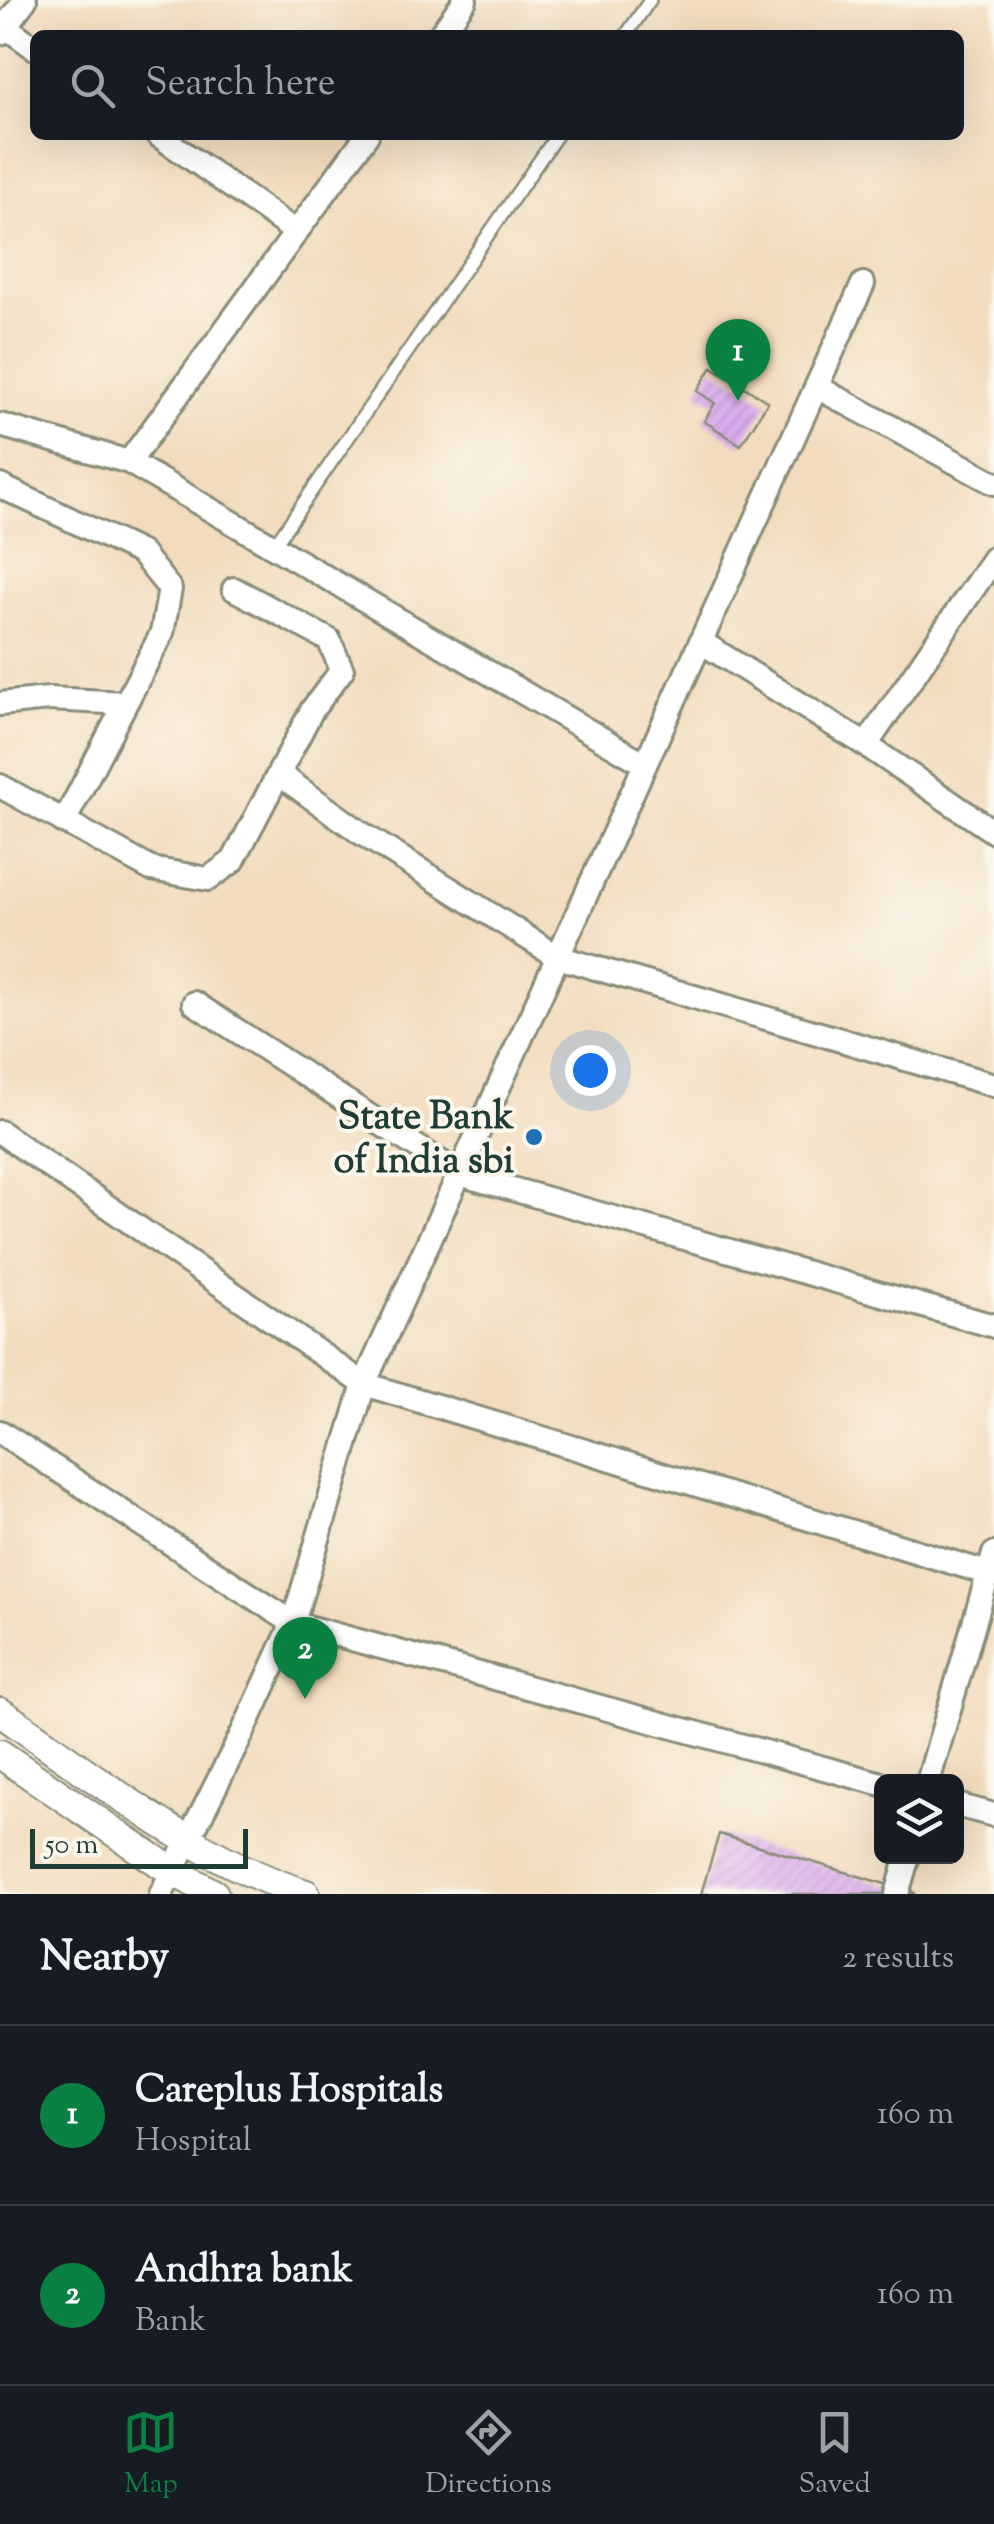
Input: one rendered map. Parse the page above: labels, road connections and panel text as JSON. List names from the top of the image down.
{
  "places": ["State Bank of India sbi"],
  "scale_bar": "50 m",
  "page": {
    "search": "Search here",
    "pins": ["1", "2"],
    "scale": "50 m",
    "heading": ["Nearby", "2 results"],
    "list": [
      {
        "mark": "1",
        "name": "Careplus Hospitals",
        "note": "Hospital",
        "value": "160 m"
      },
      {
        "mark": "2",
        "name": "Andhra bank",
        "note": "Bank",
        "value": "160 m"
      }
    ],
    "nav": ["Map", "Directions", "Saved"]
  }
}
